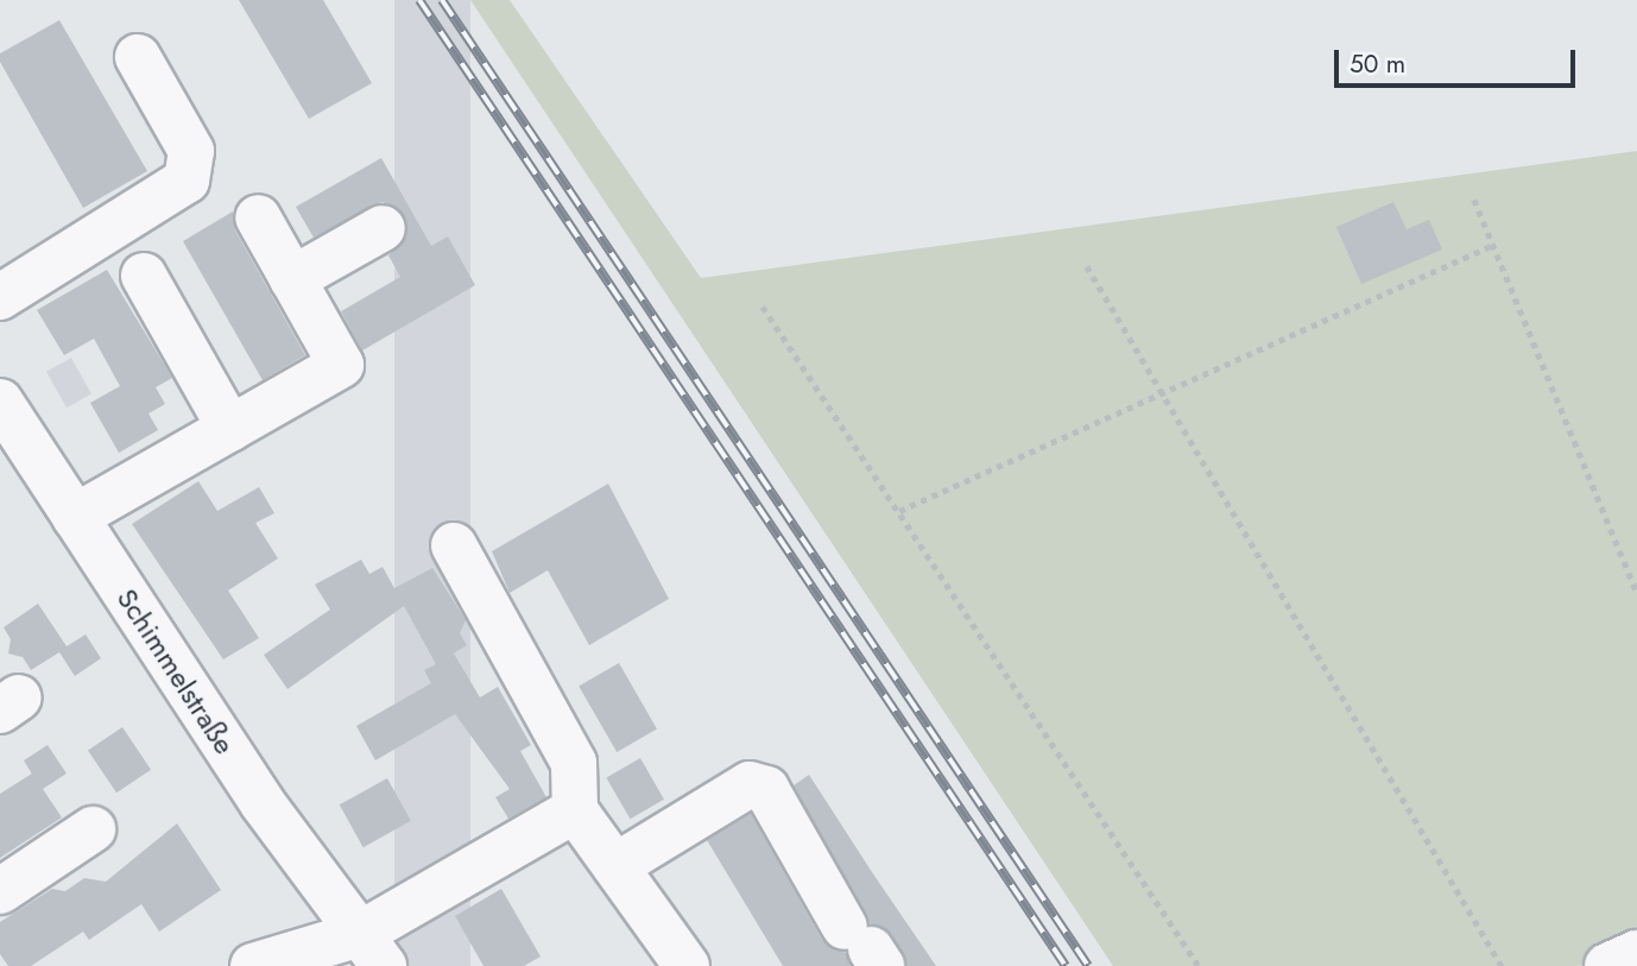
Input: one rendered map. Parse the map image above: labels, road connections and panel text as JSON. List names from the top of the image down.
{
  "streets": {
    "street": ["Schimmelstraße"]
  },
  "scale_bar": "50 m"
}
